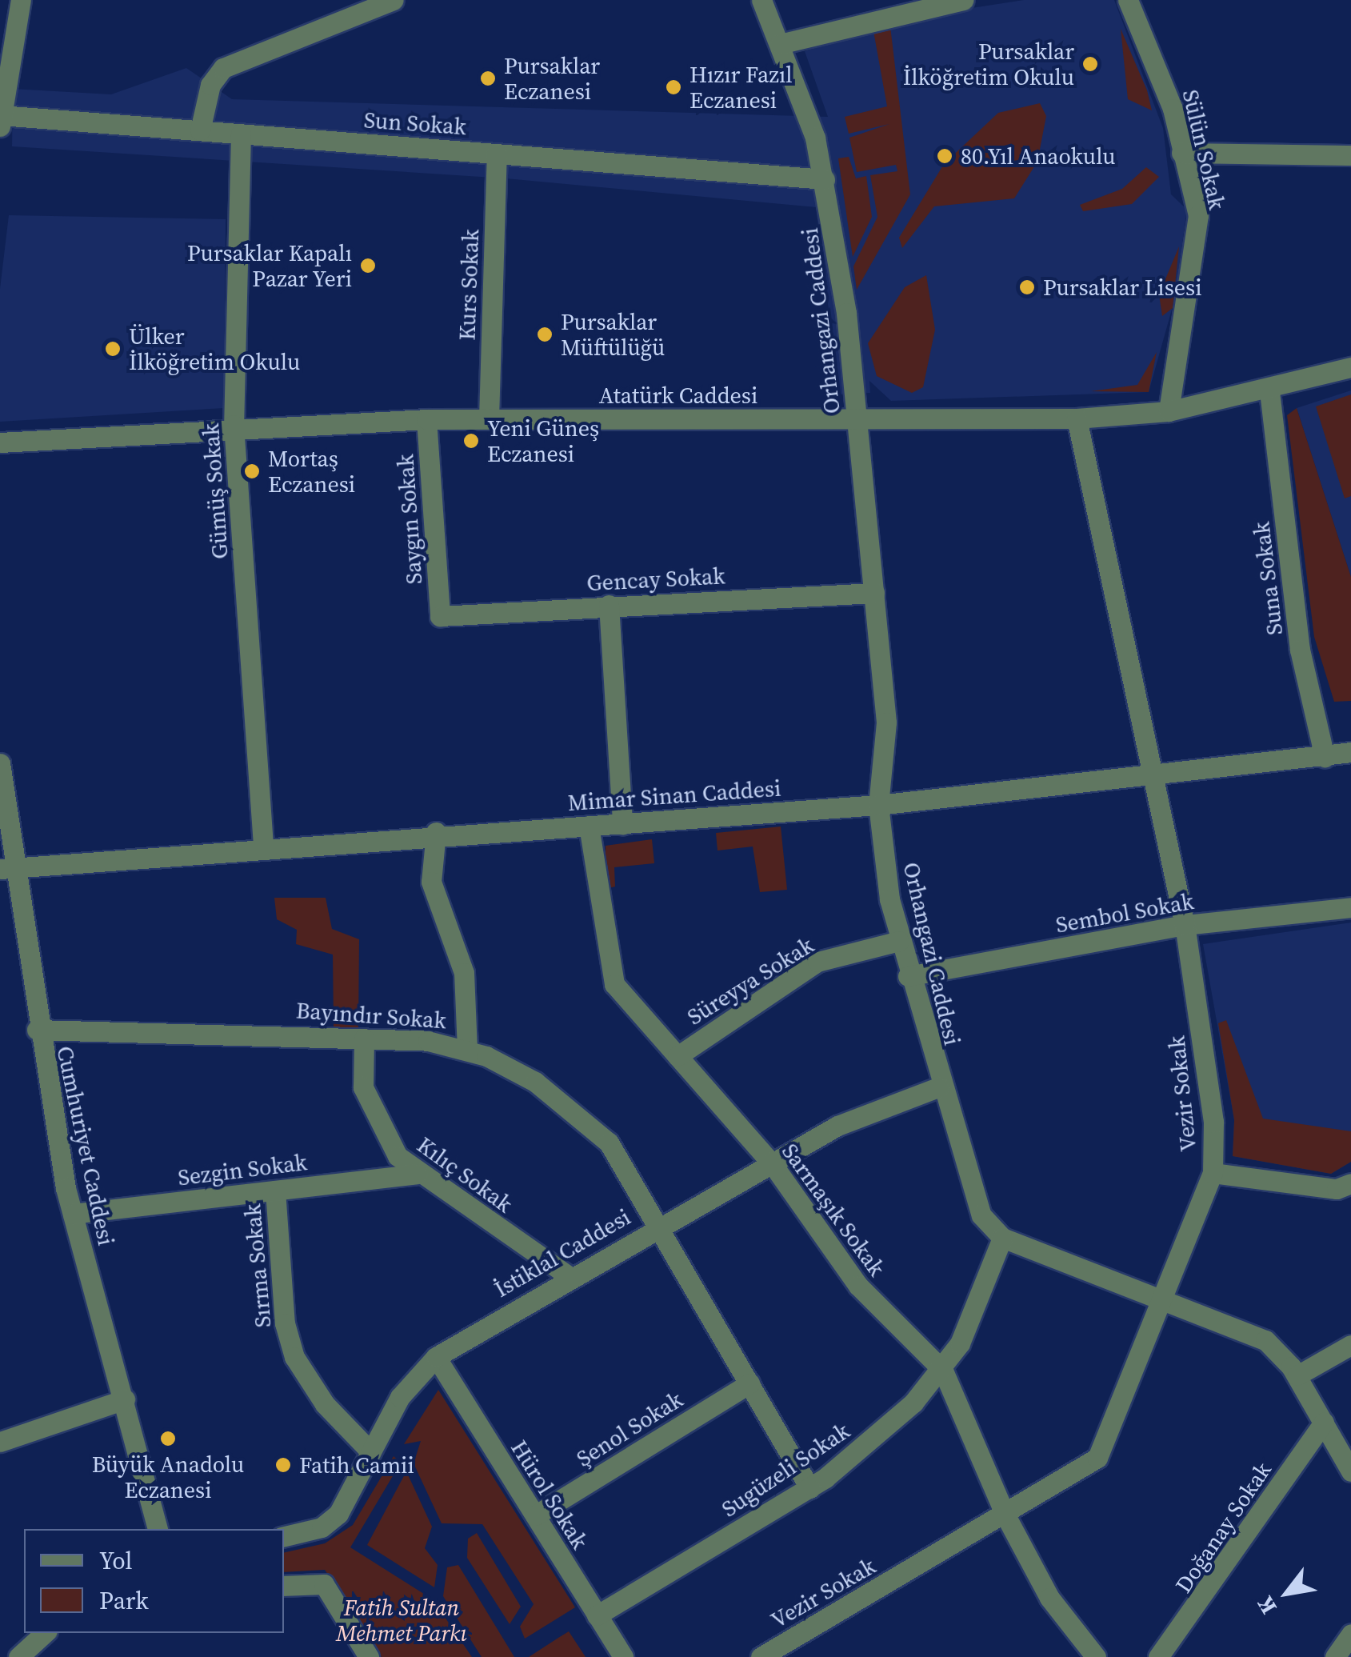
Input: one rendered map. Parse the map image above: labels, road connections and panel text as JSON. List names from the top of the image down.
{
  "streets": {
    "street": [
      "Sun Sokak",
      "Sülün Sokak",
      "Kurs Sokak",
      "Orhangazi Caddesi",
      "Atatürk Caddesi",
      "Gümüş Sokak",
      "Saygın Sokak",
      "Suna Sokak",
      "Gencay Sokak",
      "Mimar Sinan Caddesi",
      "Sembol Sokak",
      "Süreyya Sokak",
      "Bayındır Sokak",
      "Vezir Sokak",
      "Cumhuriyet Caddesi",
      "Sezgin Sokak",
      "Kılıç Sokak",
      "Sarmaşık Sokak",
      "İstiklal Caddesi",
      "Sırma Sokak",
      "Şenol Sokak",
      "Sugüzeli Sokak",
      "Hürol Sokak",
      "Doğanay Sokak"
    ]
  },
  "crossings": [
    ["Sun Sokak", "Kurs Sokak"],
    ["Sun Sokak", "Orhangazi Caddesi"],
    ["Sun Sokak", "Gümüş Sokak"],
    ["Sülün Sokak", "Atatürk Caddesi"],
    ["Kurs Sokak", "Atatürk Caddesi"],
    ["Orhangazi Caddesi", "Atatürk Caddesi"],
    ["Orhangazi Caddesi", "Gencay Sokak"],
    ["Orhangazi Caddesi", "Mimar Sinan Caddesi"],
    ["Orhangazi Caddesi", "Sembol Sokak"],
    ["Orhangazi Caddesi", "Süreyya Sokak"],
    ["Orhangazi Caddesi", "Vezir Sokak"],
    ["Orhangazi Caddesi", "İstiklal Caddesi"],
    ["Orhangazi Caddesi", "Sugüzeli Sokak"],
    ["Orhangazi Caddesi", "Doğanay Sokak"],
    ["Atatürk Caddesi", "Gümüş Sokak"],
    ["Atatürk Caddesi", "Saygın Sokak"],
    ["Atatürk Caddesi", "Suna Sokak"],
    ["Atatürk Caddesi", "Vezir Sokak"],
    ["Gümüş Sokak", "Mimar Sinan Caddesi"],
    ["Saygın Sokak", "Gencay Sokak"],
    ["Suna Sokak", "Mimar Sinan Caddesi"],
    ["Mimar Sinan Caddesi", "Vezir Sokak"],
    ["Mimar Sinan Caddesi", "Cumhuriyet Caddesi"],
    ["Mimar Sinan Caddesi", "Sarmaşık Sokak"],
    ["Sembol Sokak", "Vezir Sokak"],
    ["Süreyya Sokak", "Sarmaşık Sokak"],
    ["Bayındır Sokak", "Cumhuriyet Caddesi"],
    ["Bayındır Sokak", "Kılıç Sokak"],
    ["Bayındır Sokak", "İstiklal Caddesi"],
    ["Bayındır Sokak", "Şenol Sokak"],
    ["Bayındır Sokak", "Sugüzeli Sokak"],
    ["Vezir Sokak", "Sarmaşık Sokak"],
    ["Cumhuriyet Caddesi", "Sezgin Sokak"],
    ["Sezgin Sokak", "Kılıç Sokak"],
    ["Sezgin Sokak", "Sırma Sokak"],
    ["Kılıç Sokak", "İstiklal Caddesi"],
    ["Sarmaşık Sokak", "İstiklal Caddesi"],
    ["Sarmaşık Sokak", "Sugüzeli Sokak"],
    ["İstiklal Caddesi", "Sırma Sokak"],
    ["İstiklal Caddesi", "Hürol Sokak"],
    ["Şenol Sokak", "Hürol Sokak"],
    ["Sugüzeli Sokak", "Hürol Sokak"]
  ],
  "parks": ["Fatih Sultan Mehmet Parkı"],
  "places": [
    "Pursaklar İlköğretim Okulu",
    "Pursaklar Eczanesi",
    "Hızır Fazıl Eczanesi",
    "80.Yıl Anaokulu",
    "Pursaklar Kapalı Pazar Yeri",
    "Pursaklar Lisesi",
    "Pursaklar Müftülüğü",
    "Ülker İlköğretim Okulu",
    "Yeni Güneş Eczanesi",
    "Mortaş Eczanesi",
    "Büyük Anadolu Eczanesi",
    "Fatih Camii"
  ],
  "legend": ["Yol", "Park"],
  "north": "bottom left"
}
